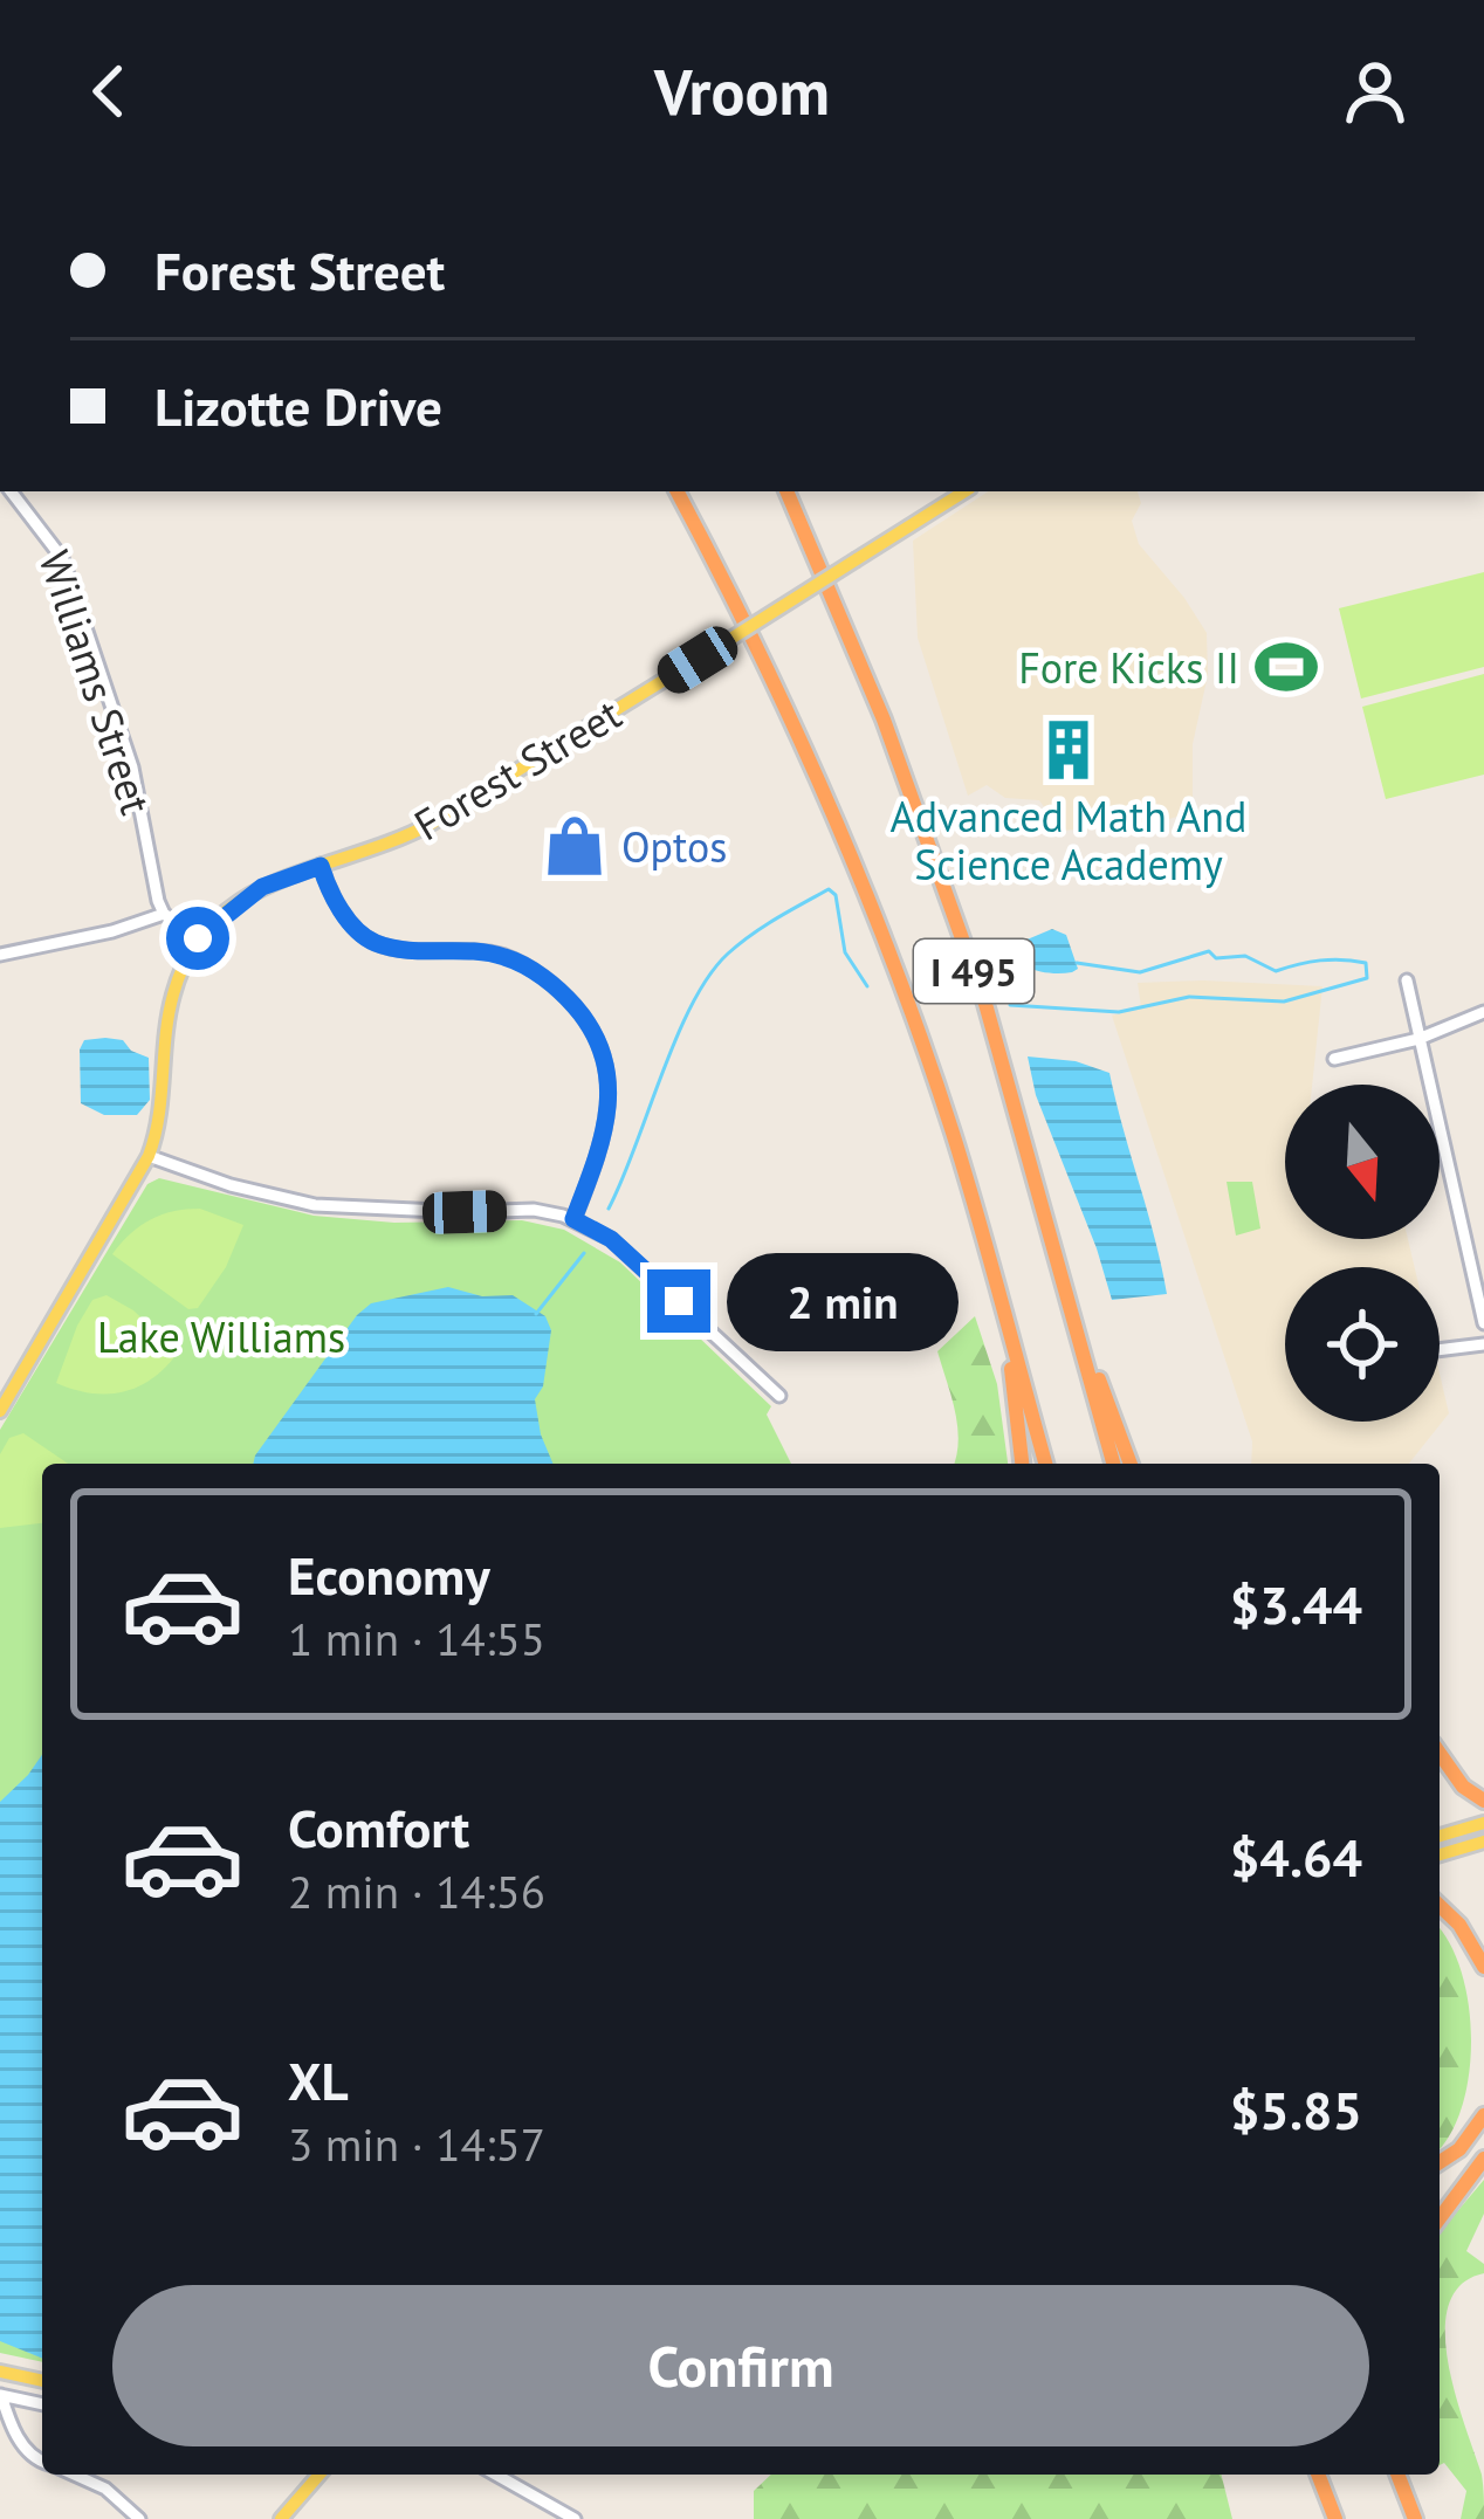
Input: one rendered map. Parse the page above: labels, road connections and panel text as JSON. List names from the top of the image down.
{
  "streets": {
    "highway": ["I 495"],
    "main road": ["Forest Street"],
    "street": ["Williams Street"]
  },
  "parks": ["Lake Williams"],
  "places": {
    "sports": ["Fore Kicks II"],
    "building": ["Advanced Math And Science Academy"],
    "shop": ["Optos"]
  },
  "north": "bottom",
  "page": {
    "header": "Vroom",
    "banner": ["Forest Street", "Lizotte Drive"],
    "bubble": "2 min",
    "list": [
      {
        "name": "Economy",
        "note": "1 min · 14:55",
        "value": "$3.44"
      },
      {
        "name": "Comfort",
        "note": "2 min · 14:56",
        "value": "$4.64"
      },
      {
        "name": "XL",
        "note": "3 min · 14:57",
        "value": "$5.85"
      }
    ],
    "buttons": "Confirm"
  }
}
